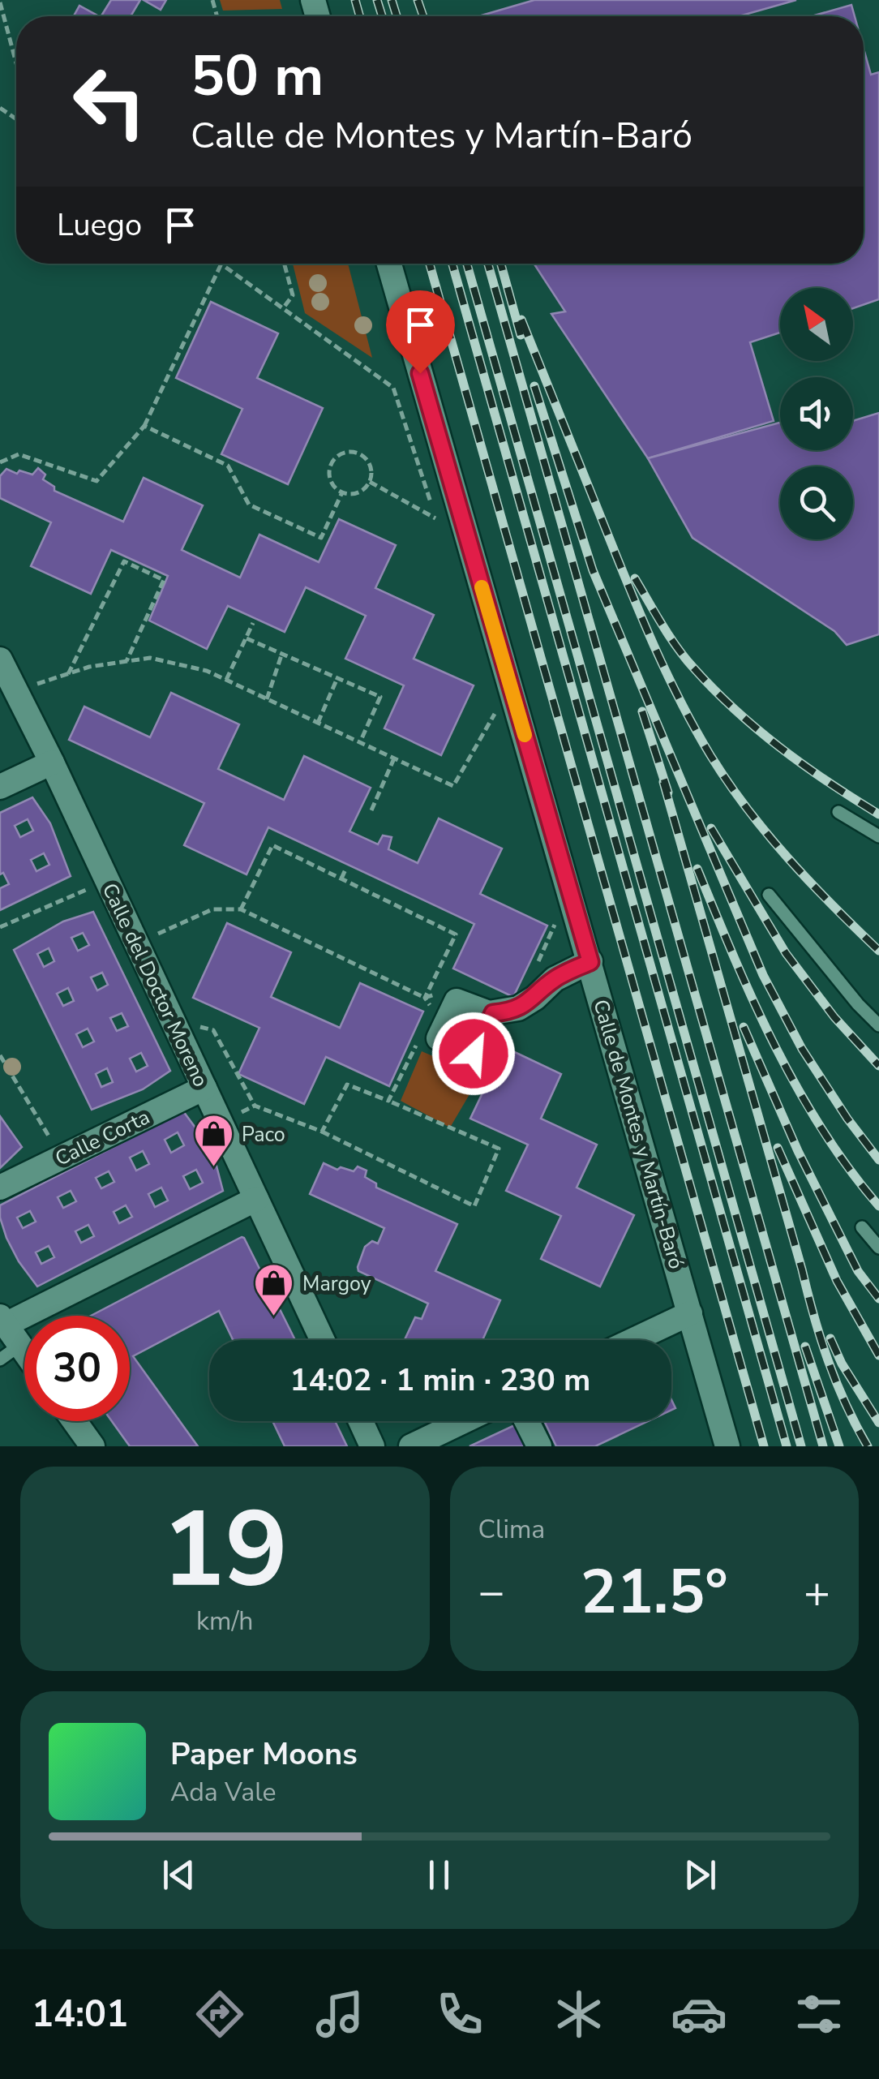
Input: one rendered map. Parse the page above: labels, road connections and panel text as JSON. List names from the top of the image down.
{
  "streets": {
    "street": ["Calle del Doctor Moreno", "Calle de Montes y Martín-Baró", "Calle Corta"]
  },
  "crossings": [
    ["Calle del Doctor Moreno", "Calle Corta"]
  ],
  "places": {
    "shop": ["Paco", "Margoy"]
  },
  "north": "top left",
  "page": {
    "turn": ["50 m", "Calle de Montes y Martín-Baró"],
    "then": "Luego",
    "limit": "30",
    "trip": "14:02 · 1 min · 230 m",
    "tile": [
      ["19", "km/h"],
      "Clima"
    ],
    "heat": ["−", "21.5°", "+"],
    "song": ["Paper Moons", "Ada Vale"],
    "tabs": "14:01"
  }
}
